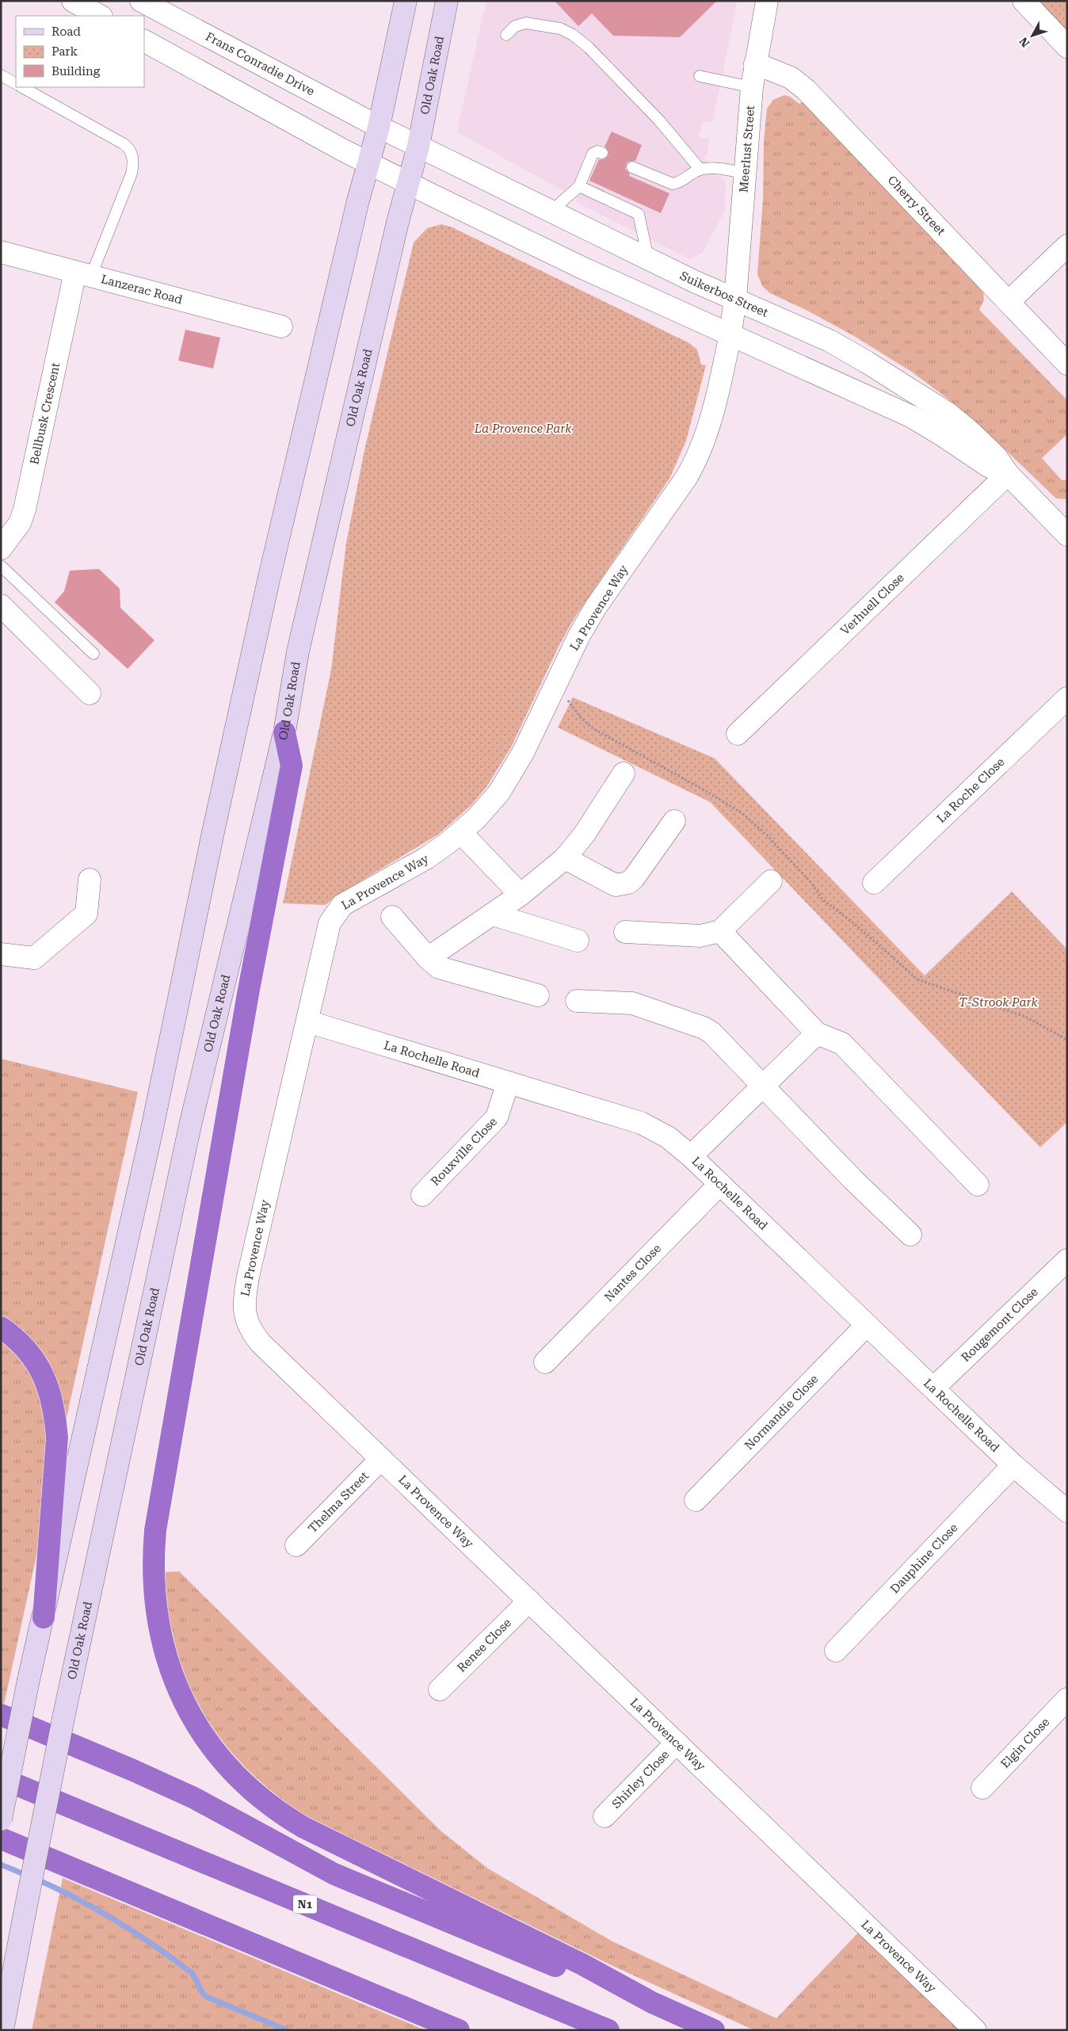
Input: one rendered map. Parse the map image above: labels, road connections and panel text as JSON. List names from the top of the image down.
{
  "streets": {
    "highway": ["N1"],
    "main road": ["Old Oak Road"],
    "street": [
      "Frans Conradie Drive",
      "Meerlust Street",
      "Cherry Street",
      "Lanzerac Road",
      "Suikerbos Street",
      "Bellbusk Crescent",
      "Verhuell Close",
      "La Provence Way",
      "La Roche Close",
      "La Rochelle Road",
      "Rouxville Close",
      "Nantes Close",
      "Rougemont Close",
      "Normandie Close",
      "Thelma Street",
      "Dauphine Close",
      "Renee Close",
      "Elgin Close",
      "Shirley Close"
    ]
  },
  "crossings": [
    ["Frans Conradie Drive", "Old Oak Road"],
    ["Frans Conradie Drive", "Suikerbos Street"],
    ["Old Oak Road", "Suikerbos Street"],
    ["Meerlust Street", "Cherry Street"],
    ["Meerlust Street", "Suikerbos Street"],
    ["Meerlust Street", "La Provence Way"],
    ["Lanzerac Road", "Bellbusk Crescent"],
    ["Suikerbos Street", "Verhuell Close"],
    ["Suikerbos Street", "La Provence Way"],
    ["La Provence Way", "La Rochelle Road"],
    ["La Provence Way", "Thelma Street"],
    ["La Provence Way", "Renee Close"],
    ["La Provence Way", "Shirley Close"],
    ["La Rochelle Road", "Rouxville Close"],
    ["La Rochelle Road", "Nantes Close"],
    ["La Rochelle Road", "Rougemont Close"],
    ["La Rochelle Road", "Normandie Close"],
    ["La Rochelle Road", "Dauphine Close"]
  ],
  "parks": ["La Provence Park", "T-Strook Park"],
  "legend": ["Road", "Park", "Building"],
  "north": "bottom left"
}
